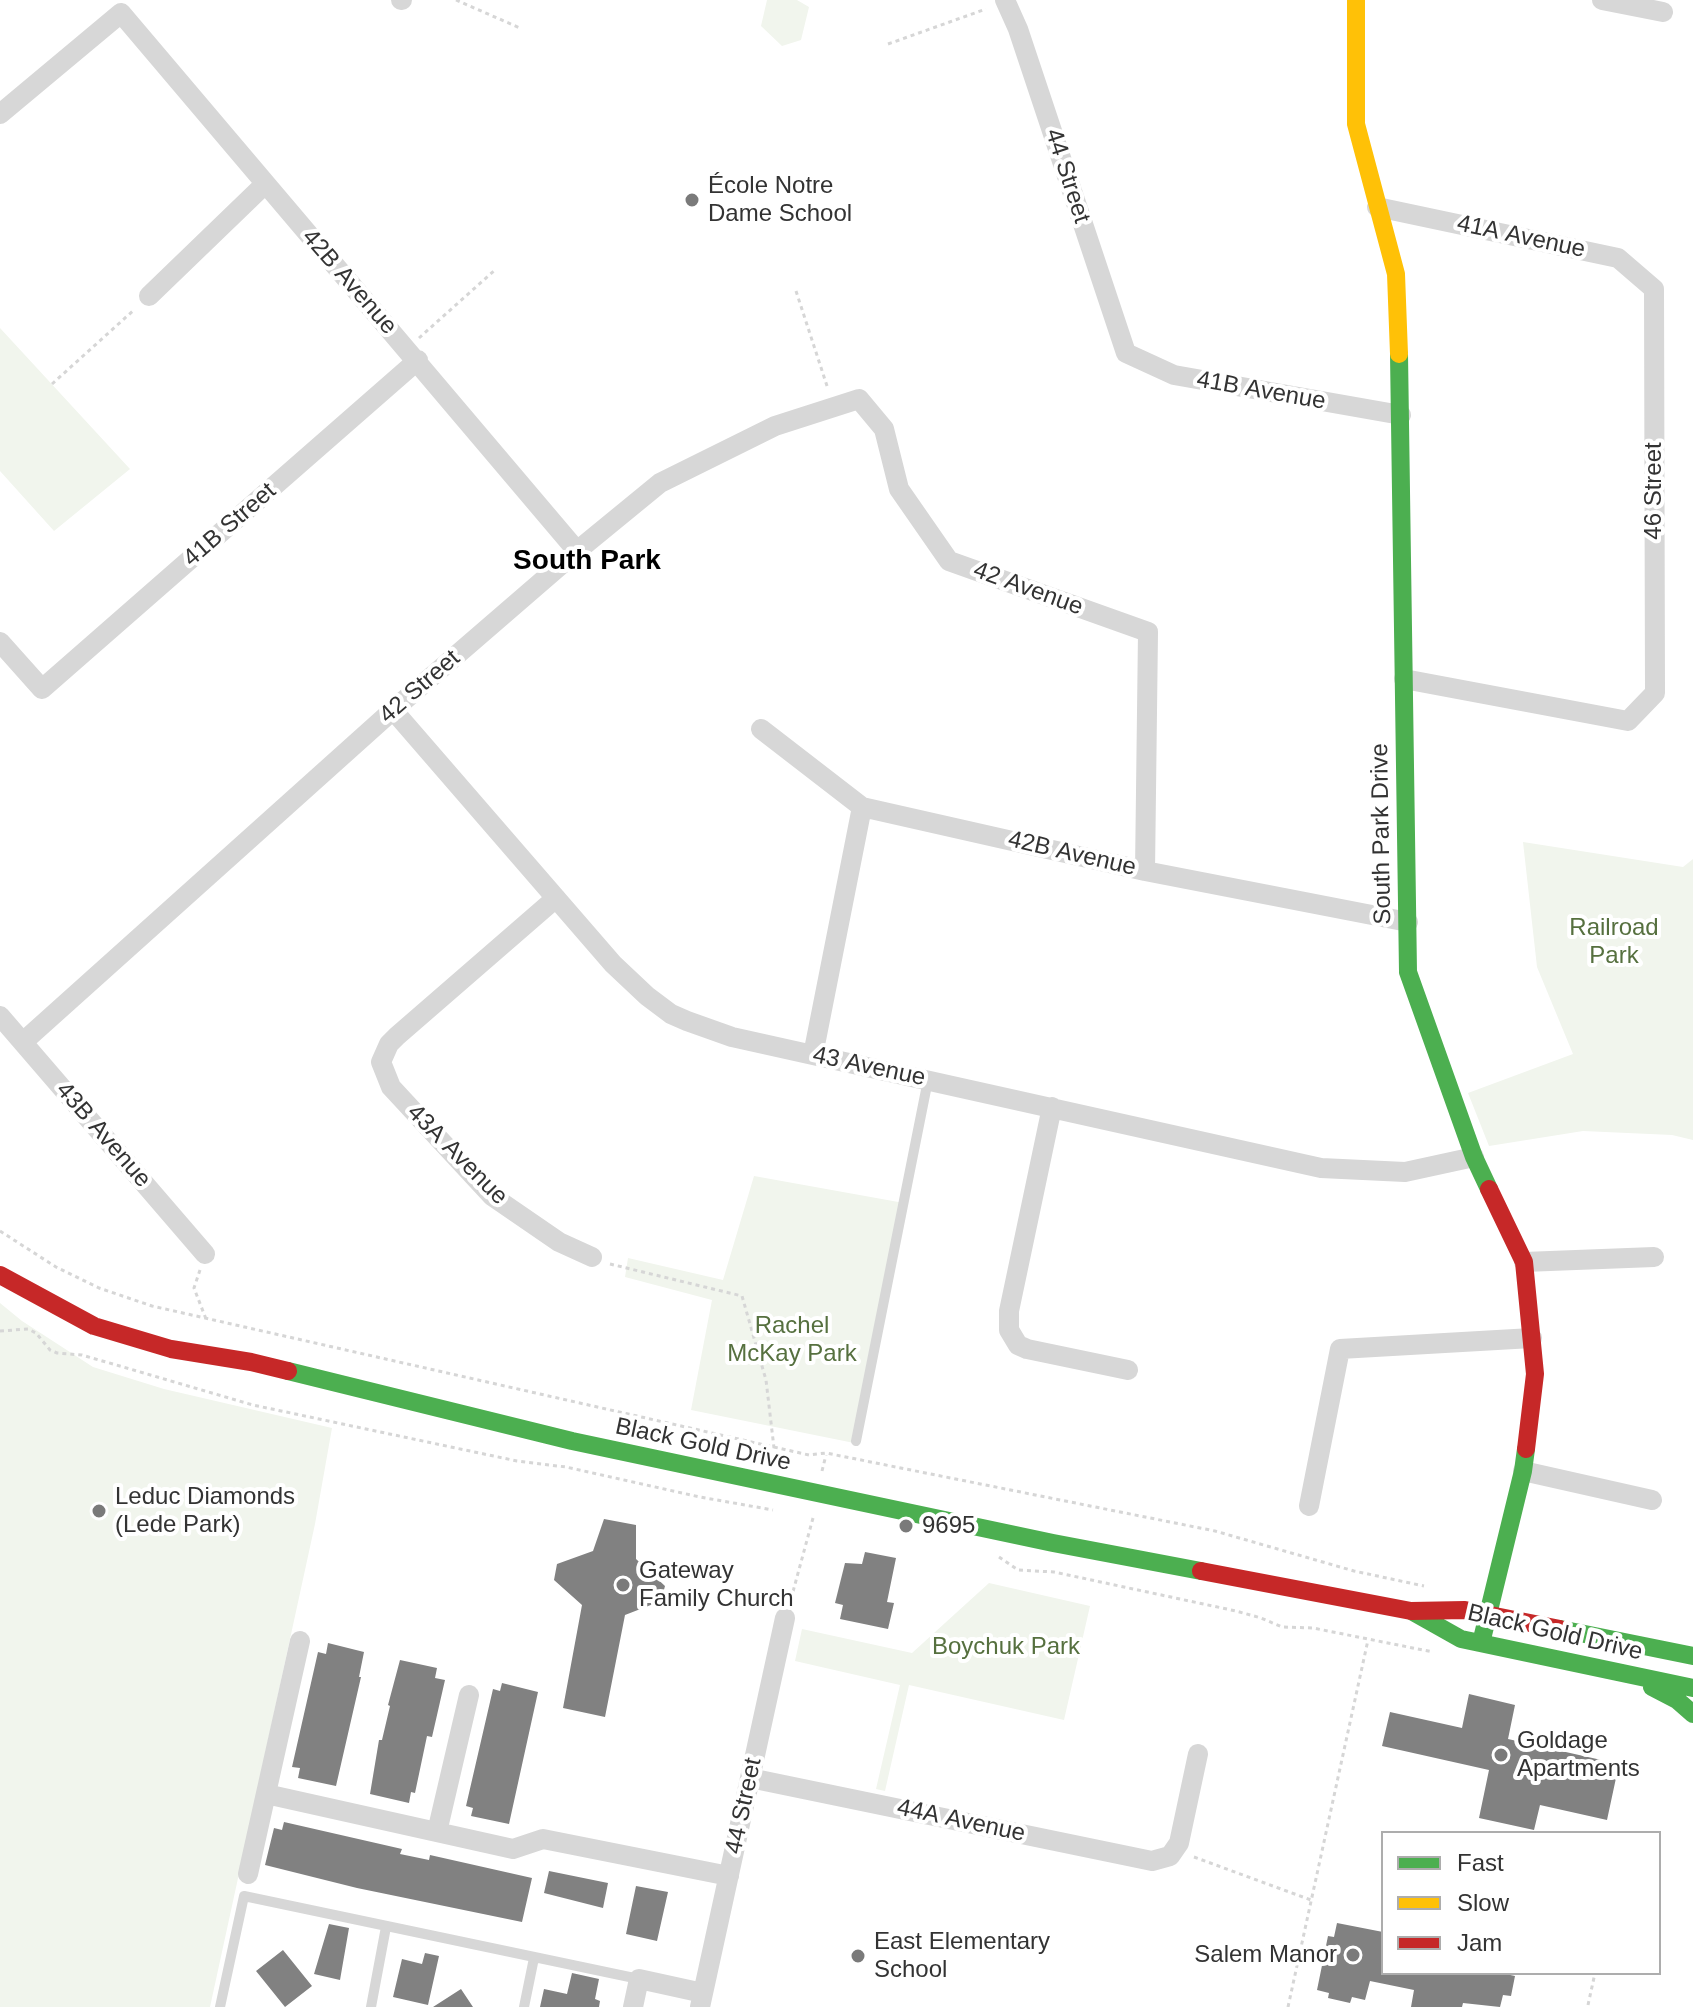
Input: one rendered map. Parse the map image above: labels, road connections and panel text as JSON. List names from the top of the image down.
{
  "streets": {
    "main road": ["South Park Drive", "Black Gold Drive"],
    "street": [
      "44 Street",
      "41A Avenue",
      "42B Avenue",
      "41B Avenue",
      "46 Street",
      "41B Street",
      "42 Avenue",
      "42 Street",
      "43 Avenue",
      "43B Avenue",
      "43A Avenue",
      "44A Avenue"
    ]
  },
  "crossings": [
    ["44 Street", "41B Avenue"],
    ["44 Street", "44A Avenue"],
    ["41A Avenue", "46 Street"],
    ["41A Avenue", "South Park Drive"],
    ["42B Avenue", "41B Street"],
    ["42B Avenue", "42 Avenue"],
    ["42B Avenue", "42 Street"],
    ["42B Avenue", "South Park Drive"],
    ["41B Avenue", "South Park Drive"],
    ["46 Street", "South Park Drive"],
    ["42 Avenue", "42 Street"],
    ["42 Street", "43 Avenue"],
    ["42 Street", "43B Avenue"],
    ["South Park Drive", "43 Avenue"],
    ["South Park Drive", "Black Gold Drive"],
    ["43 Avenue", "43A Avenue"]
  ],
  "districts": ["South Park"],
  "parks": ["Railroad Park", "Rachel McKay Park", "Boychuk Park"],
  "places": [
    "École Notre Dame School",
    "Leduc Diamonds (Lede Park)",
    "9695",
    "Gateway Family Church",
    "Goldage Apartments",
    "Salem Manor",
    "East Elementary School"
  ],
  "legend": ["Fast", "Slow", "Jam"]
}
